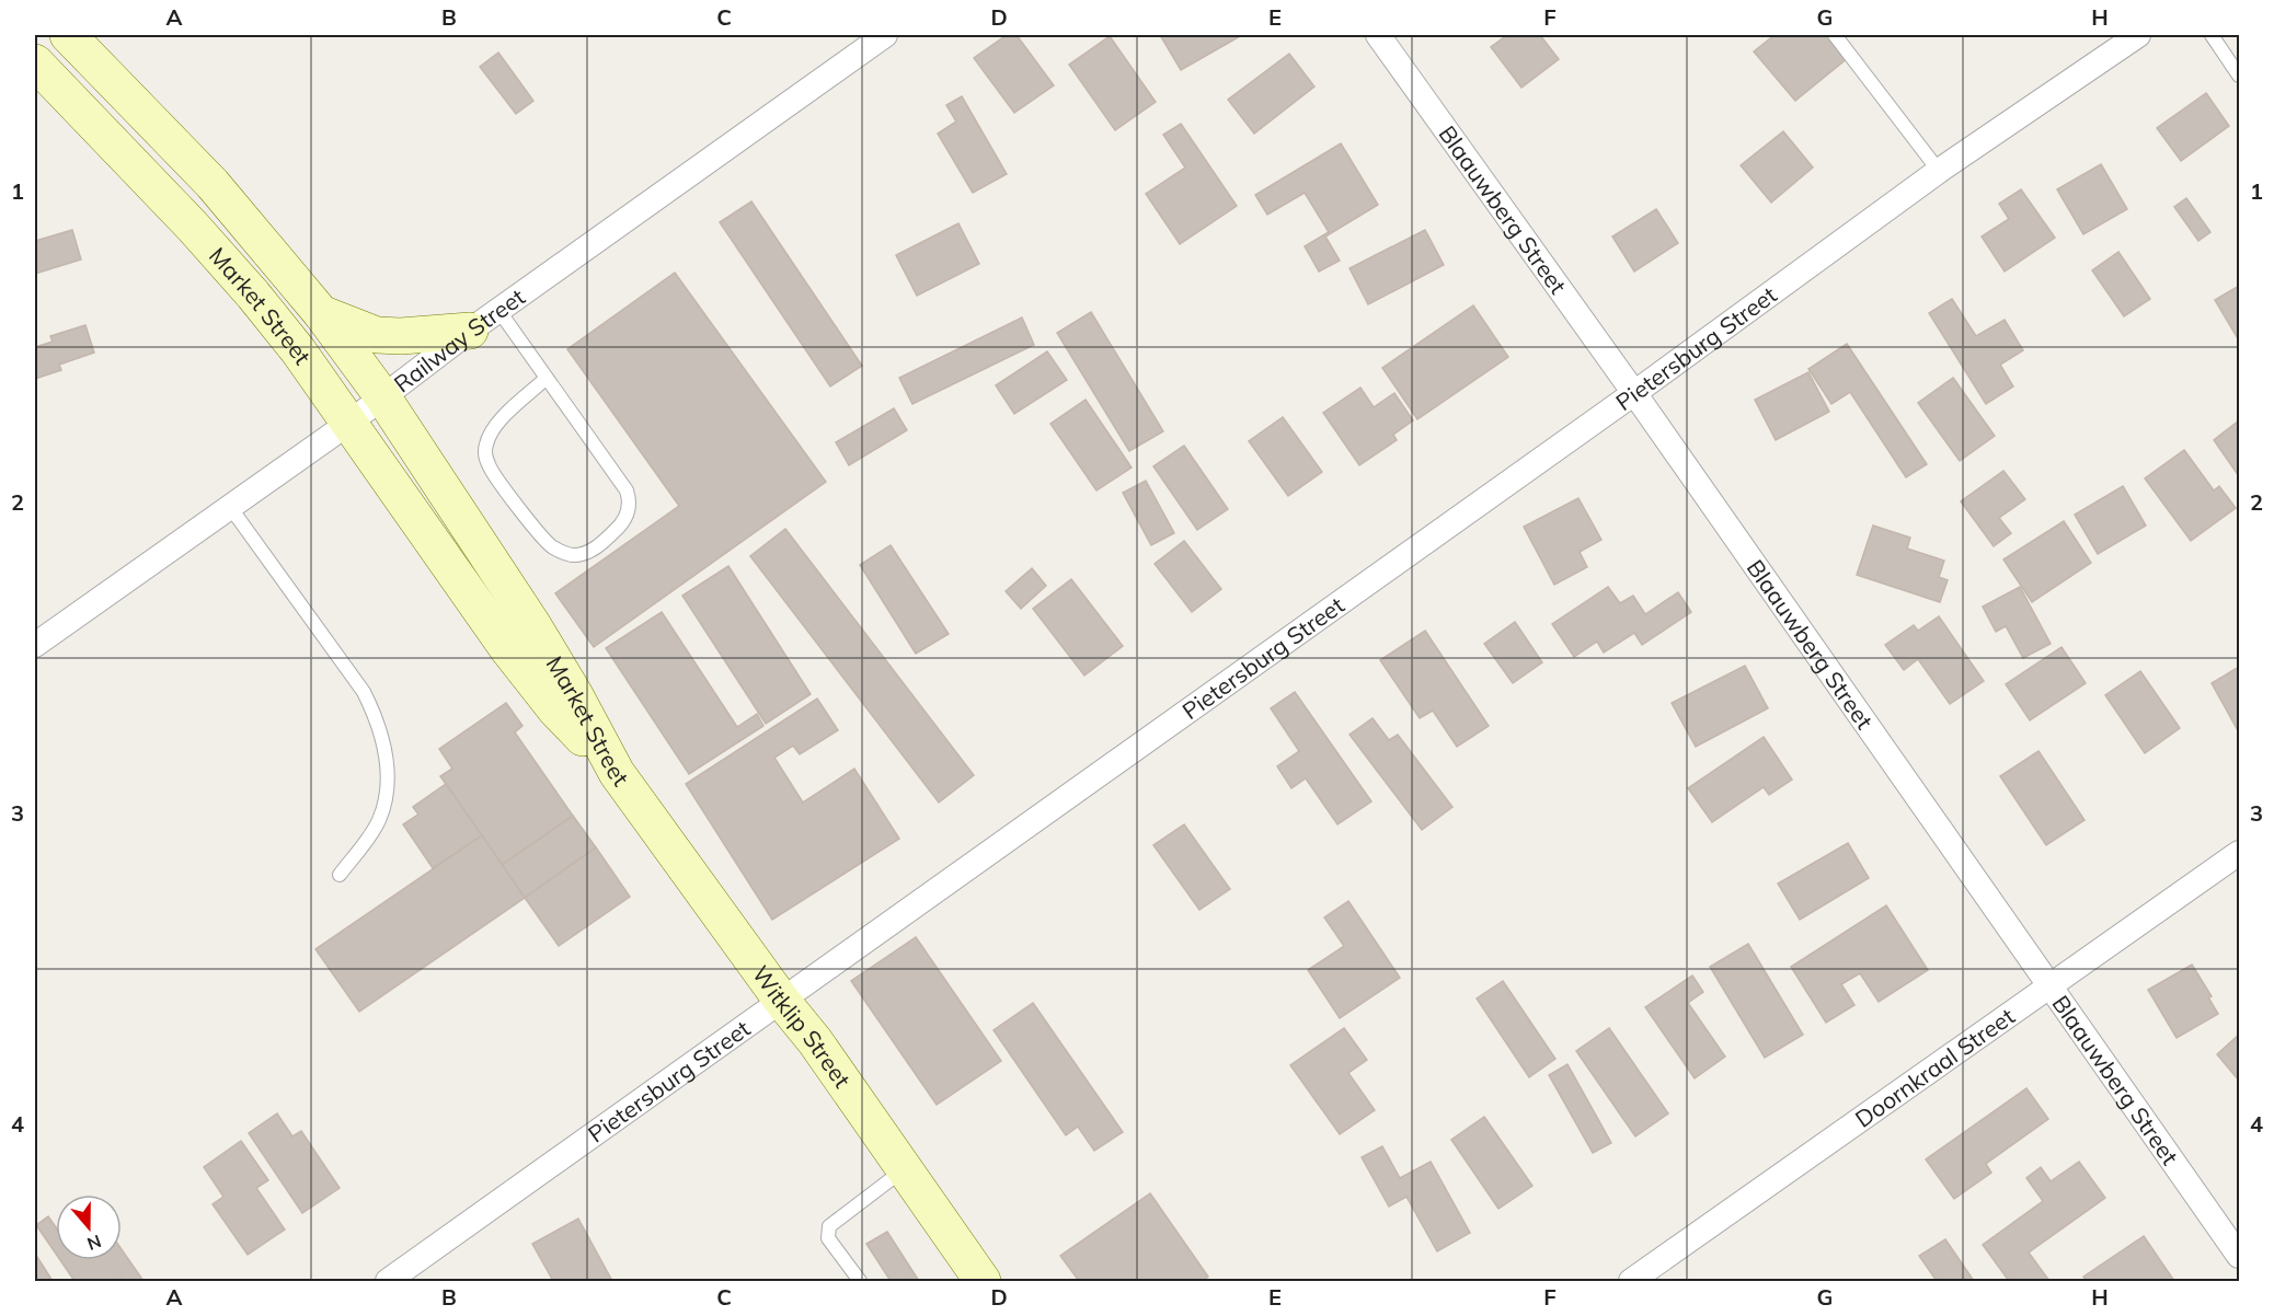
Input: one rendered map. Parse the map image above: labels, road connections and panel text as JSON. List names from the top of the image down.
{
  "streets": {
    "main road": ["Market Street", "Witklip Street"],
    "street": [
      "Blaauwberg Street",
      "Railway Street",
      "Pietersburg Street",
      "Doornkraal Street"
    ]
  },
  "crossings": [
    ["Blaauwberg Street", "Pietersburg Street"],
    ["Blaauwberg Street", "Doornkraal Street"],
    ["Market Street", "Railway Street"],
    ["Market Street", "Witklip Street"],
    ["Pietersburg Street", "Witklip Street"]
  ],
  "north": "bottom",
  "grid": {
    "columns": [
      "A",
      "B",
      "C",
      "D",
      "E",
      "F",
      "G",
      "H"
    ],
    "rows": [
      "1",
      "2",
      "3",
      "4"
    ]
  }
}
